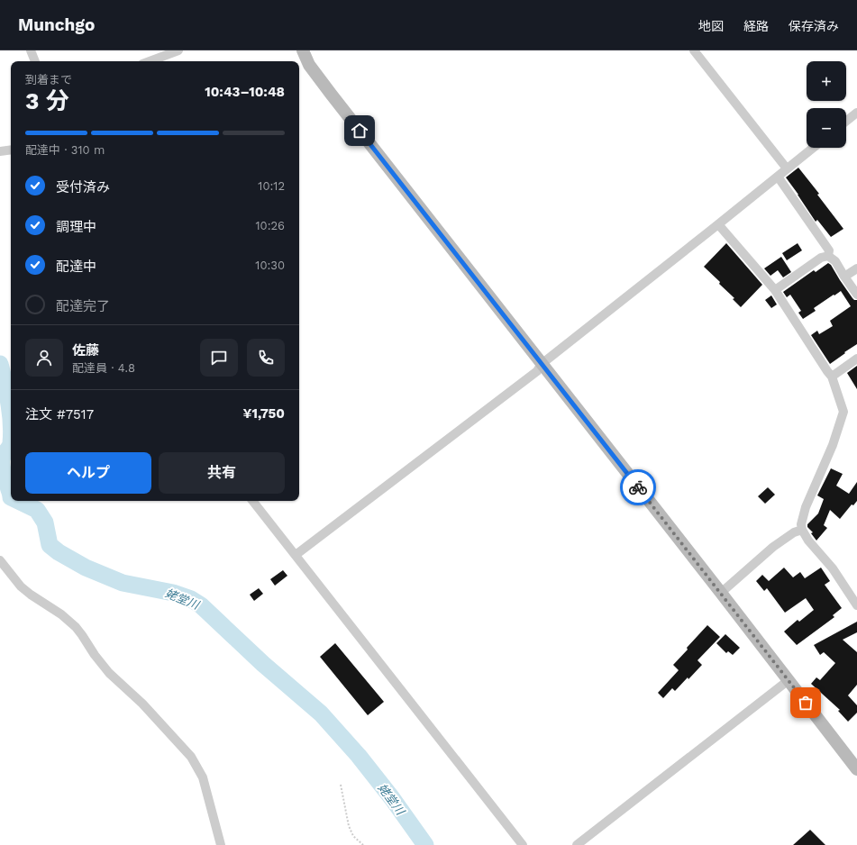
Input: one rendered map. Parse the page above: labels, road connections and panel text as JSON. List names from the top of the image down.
{
  "water": ["姥堂川"],
  "page": {
    "header": "Munchgo",
    "nav": ["地図", "経路", "保存済み"],
    "map_buttons": ["+", "−"],
    "heading": ["3 分", "到着まで", "10:43–10:48"],
    "panel": [
      "佐藤",
      "配達員 · 4.8",
      "注文 #7517",
      "¥1,750"
    ],
    "bar": "配達中 · 310 m",
    "list": [
      ["受付済み", "10:12"],
      ["調理中", "10:26"],
      ["配達中", "10:30"],
      "配達完了"
    ],
    "buttons": ["ヘルプ", "共有"]
  }
}
